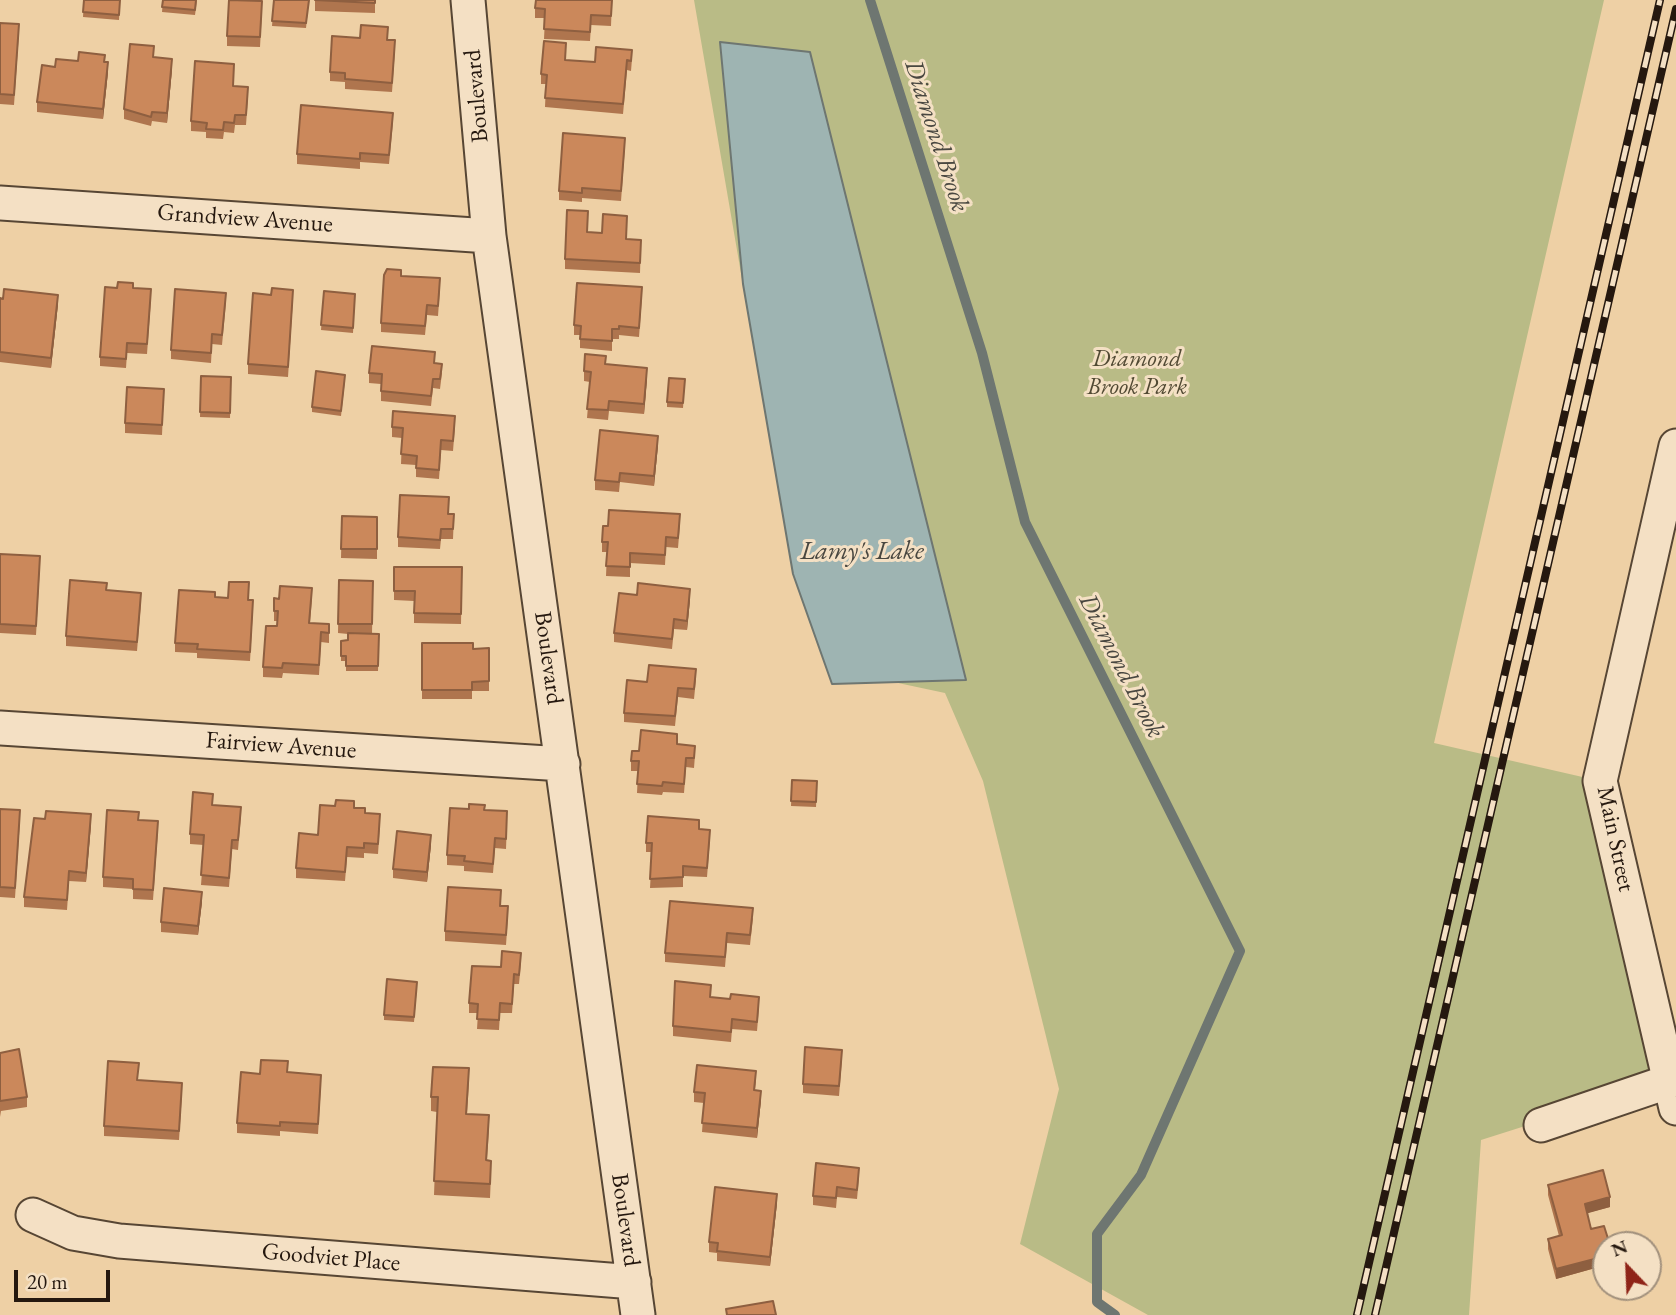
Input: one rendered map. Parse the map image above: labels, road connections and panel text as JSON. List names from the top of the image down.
{
  "streets": {
    "street": [
      "Boulevard",
      "Grandview Avenue",
      "Fairview Avenue",
      "Main Street",
      "Goodviet Place"
    ]
  },
  "crossings": [
    ["Boulevard", "Grandview Avenue"],
    ["Boulevard", "Fairview Avenue"],
    ["Boulevard", "Goodviet Place"]
  ],
  "water": ["Diamond Brook", "Lamy's Lake"],
  "parks": ["Diamond Brook Park"],
  "scale_bar": "20 m",
  "north": "top left"
}
